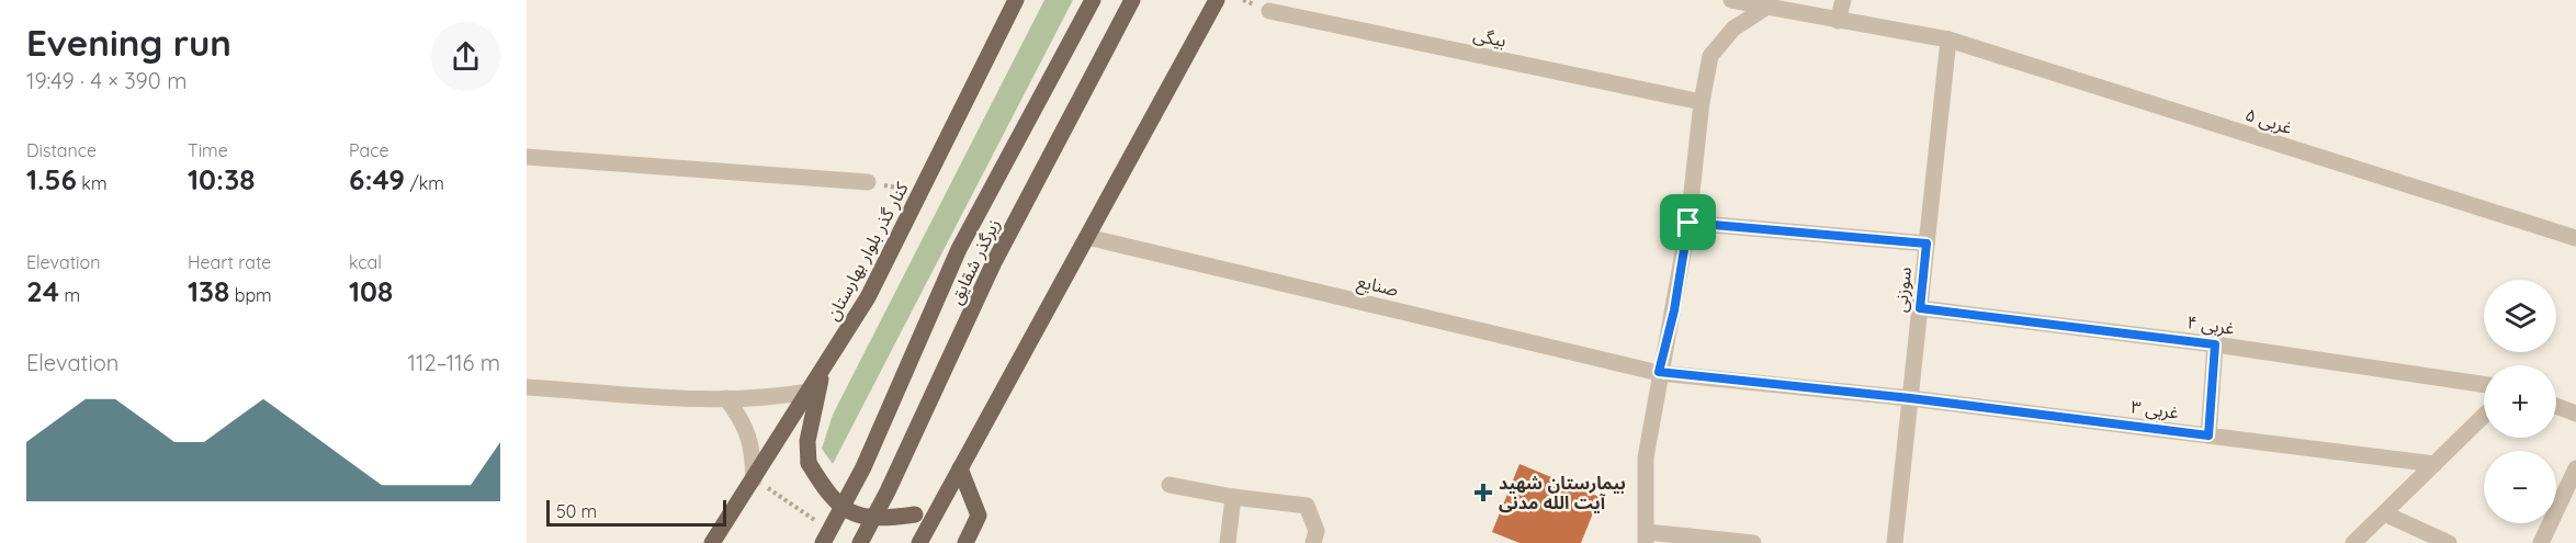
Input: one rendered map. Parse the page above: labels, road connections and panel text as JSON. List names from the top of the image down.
{
  "streets": {
    "main road": ["کنار گذر بلوار بهارستان", "زیرگذر شقایق"],
    "street": [
      "بیگی",
      "غربی ۵",
      "صنایع",
      "سوزنی",
      "غربی ۴",
      "غربی ۳"
    ]
  },
  "crossings": [
    ["غربی ۵", "سوزنی"],
    ["صنایع", "سوزنی"],
    ["صنایع", "غربی ۳"],
    ["سوزنی", "غربی ۴"],
    ["سوزنی", "غربی ۳"]
  ],
  "places": {
    "health": ["بیمارستان شهید آیت الله مدنی"]
  },
  "scale_bar": "50 m",
  "page": {
    "heading": ["Evening run", "19:49 · 4 × 390 m"],
    "stats": [
      ["Distance", "1.56 km"],
      ["Time", "10:38"],
      ["Pace", "6:49 /km"],
      ["Elevation", "24 m"],
      ["Heart rate", "138 bpm"],
      ["kcal", "108"]
    ],
    "map_buttons": ["+", "−"],
    "chart": ["Elevation", "112–116 m"],
    "scale": "50 m"
  }
}
